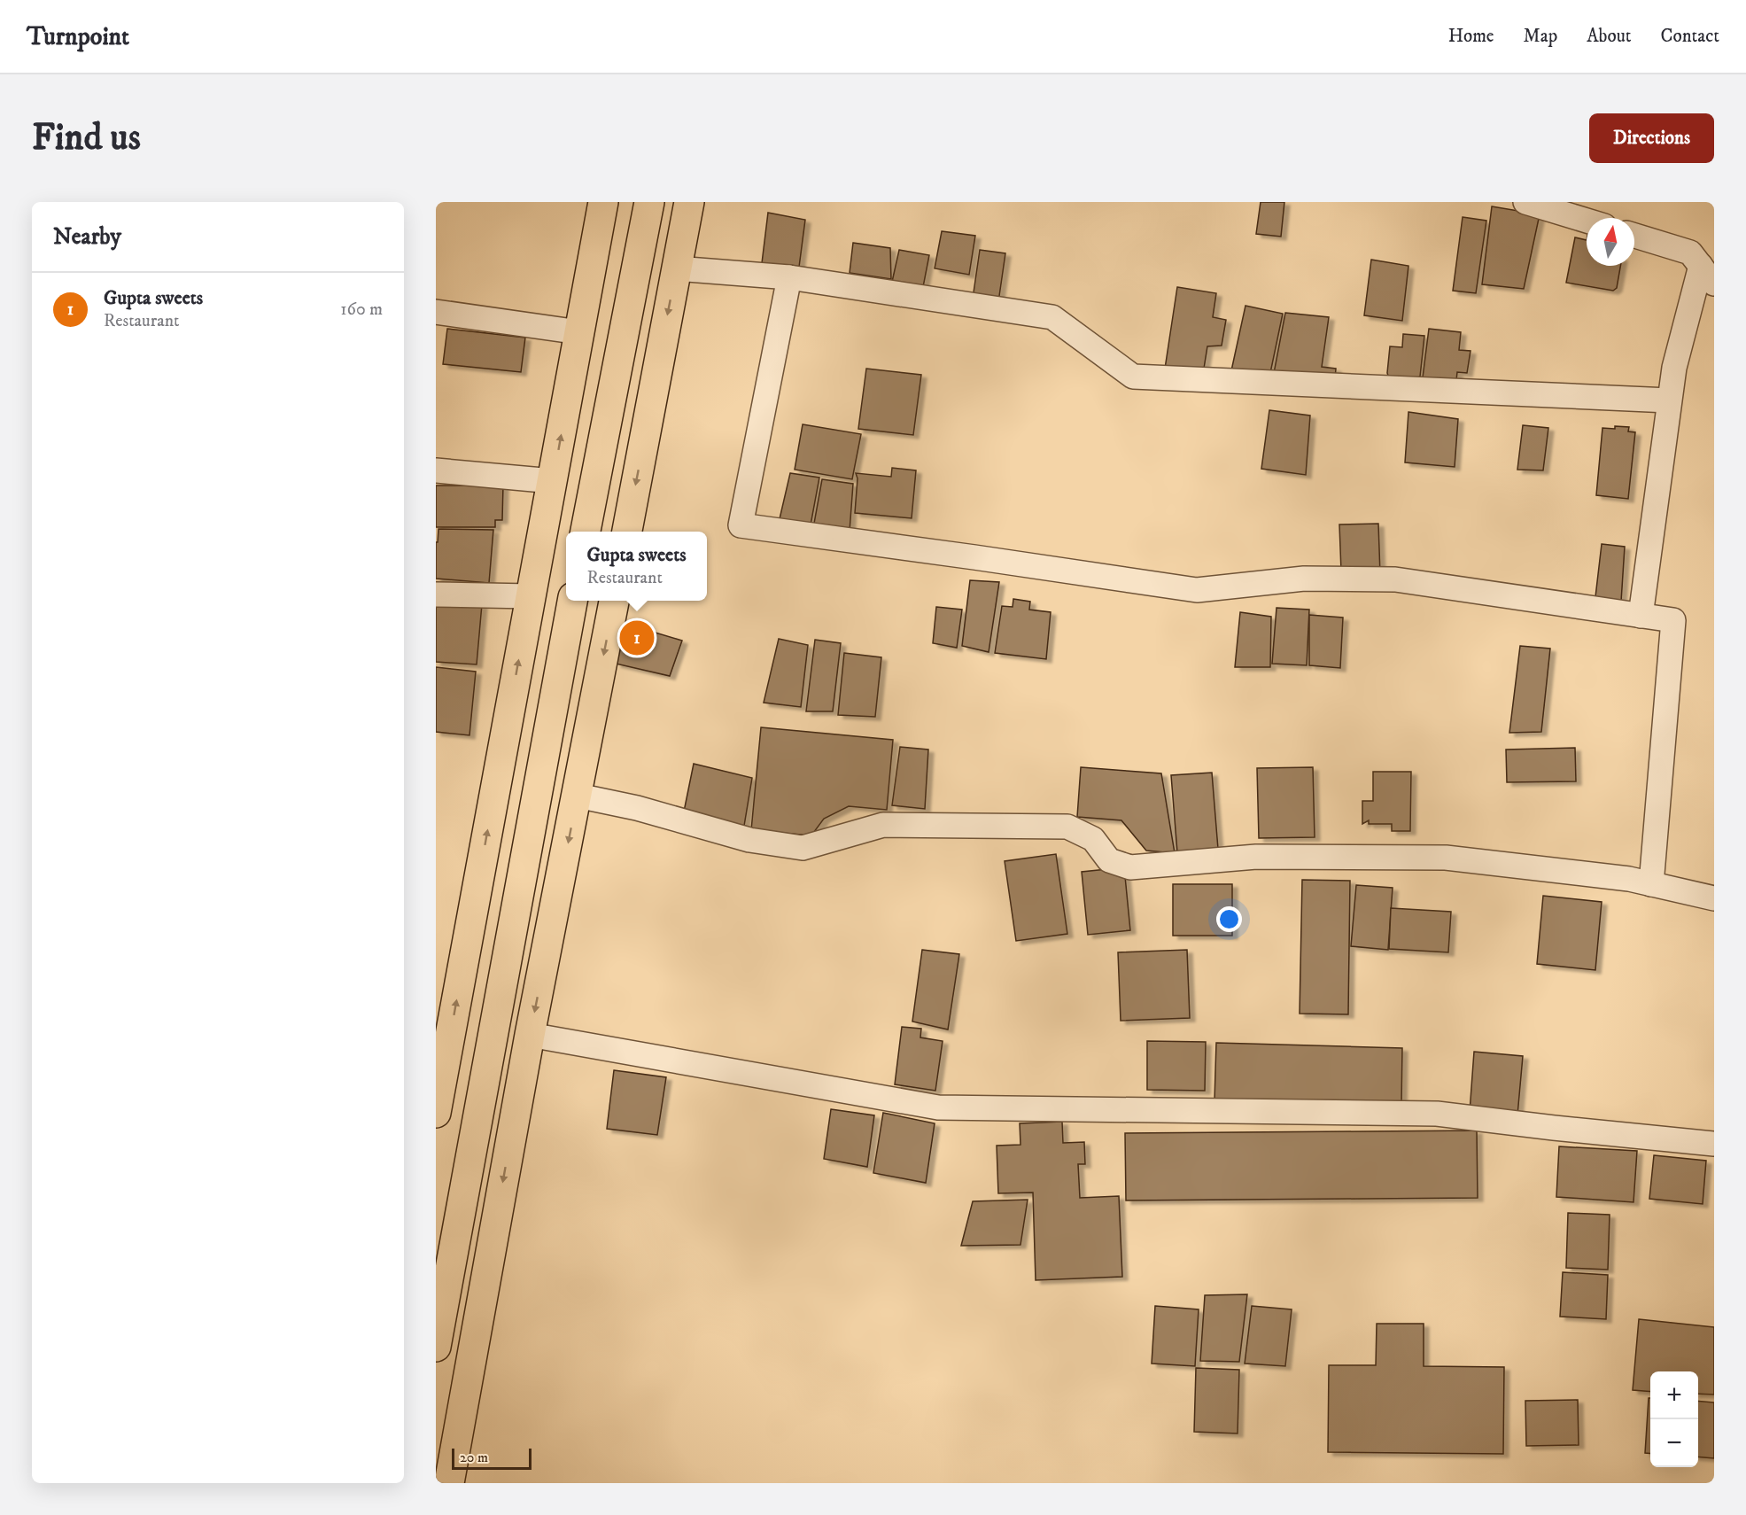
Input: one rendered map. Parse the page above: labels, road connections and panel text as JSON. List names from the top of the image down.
{
  "scale_bar": "20 m",
  "north": "top",
  "page": {
    "header": "Turnpoint",
    "nav": [
      "Home",
      "Map",
      "About",
      "Contact"
    ],
    "buttons": "Directions",
    "title": "Find us",
    "heading": "Nearby",
    "list": [
      {
        "mark": "1",
        "name": "Gupta sweets",
        "note": "Restaurant",
        "value": "160 m"
      }
    ],
    "popup": ["Gupta sweets", "Restaurant"],
    "pins": "1",
    "map_buttons": ["+", "−"],
    "scale": "20 m"
  }
}
